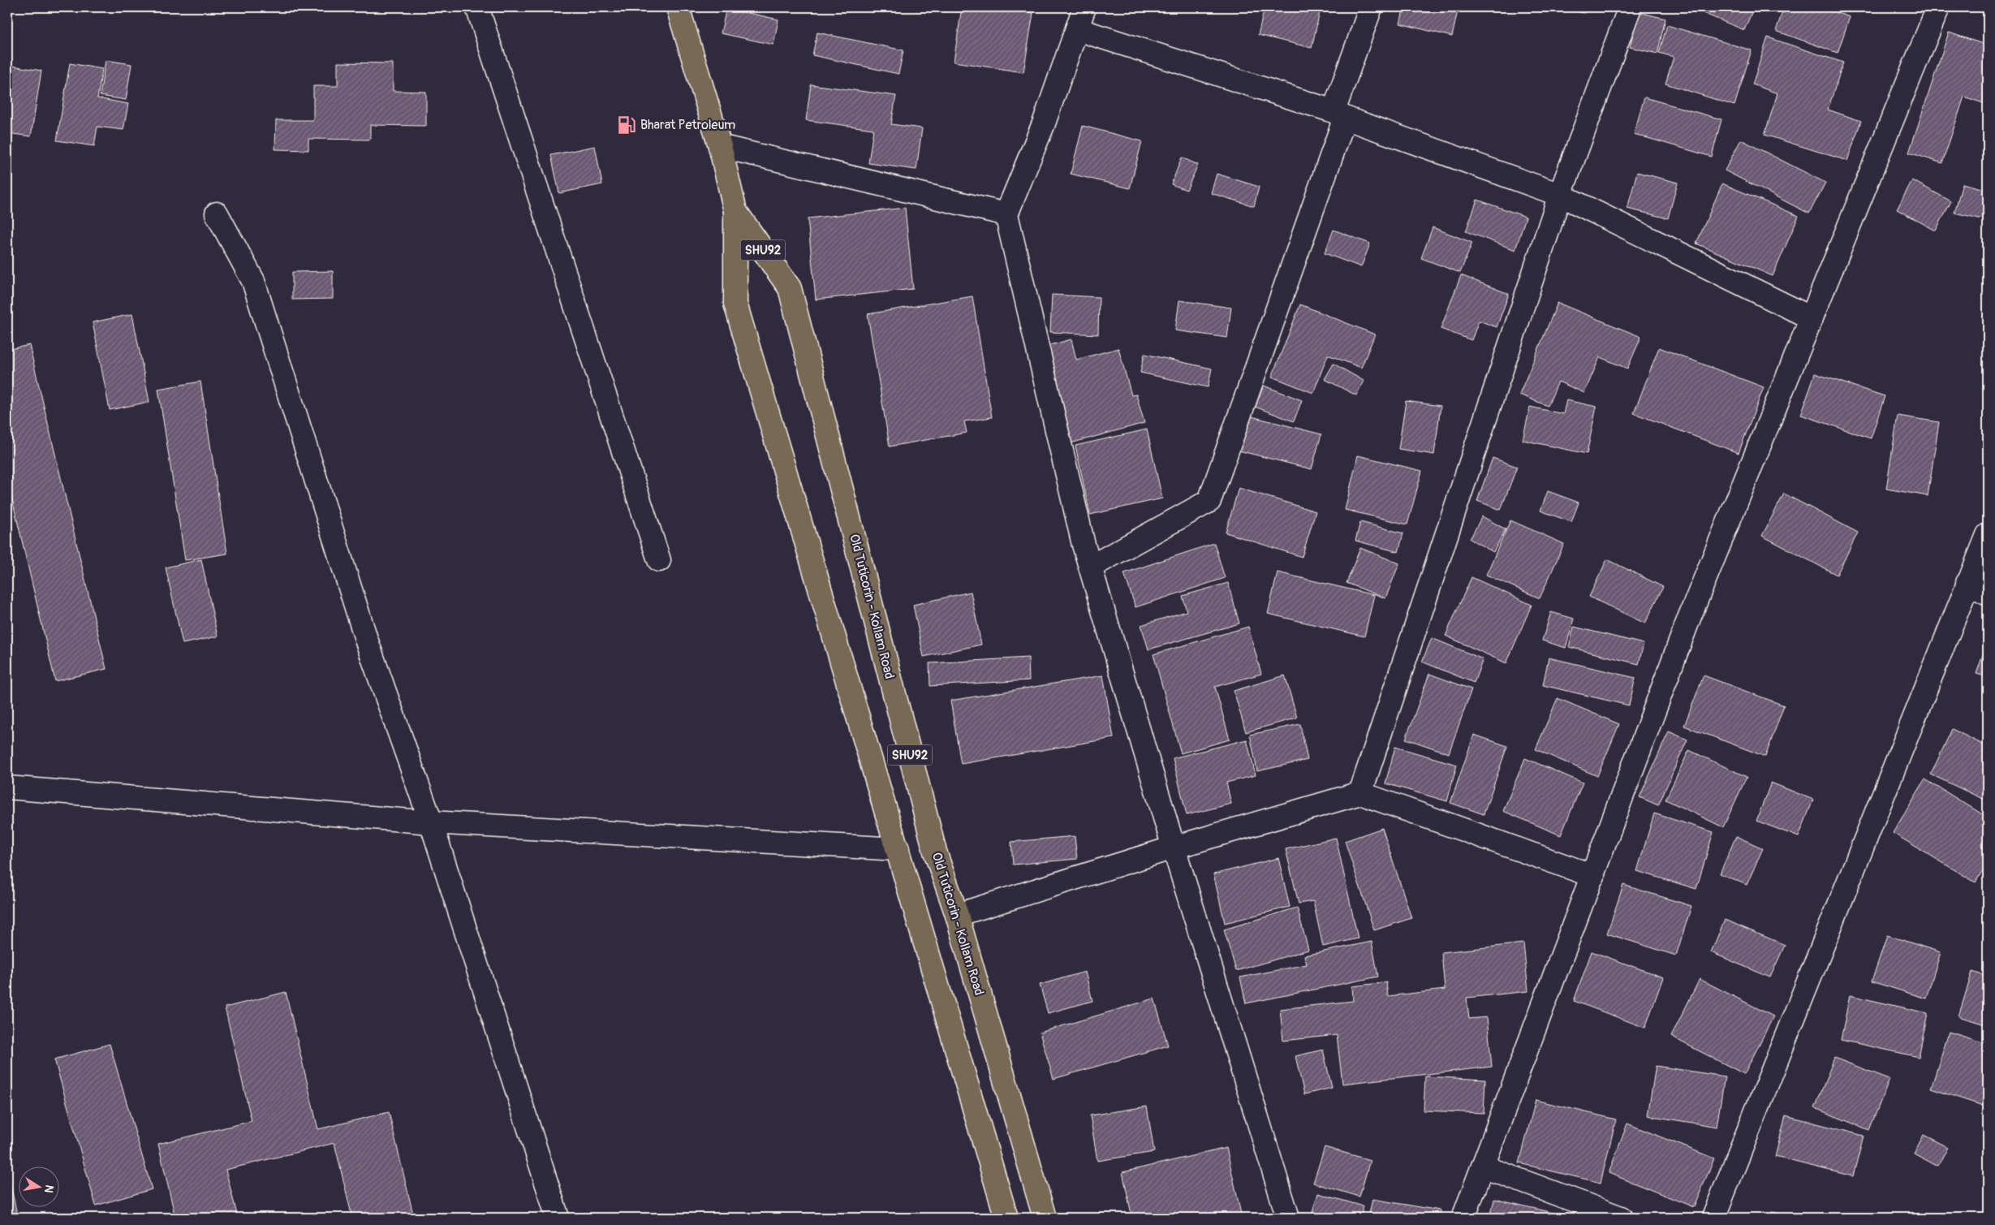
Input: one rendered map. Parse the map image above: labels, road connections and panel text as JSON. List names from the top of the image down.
{
  "streets": {
    "main road": ["SHU92", "Old Tuticorin - Kollam Road"]
  },
  "places": {
    "fuel station": ["Bharat Petroleum"]
  },
  "north": "right"
}
